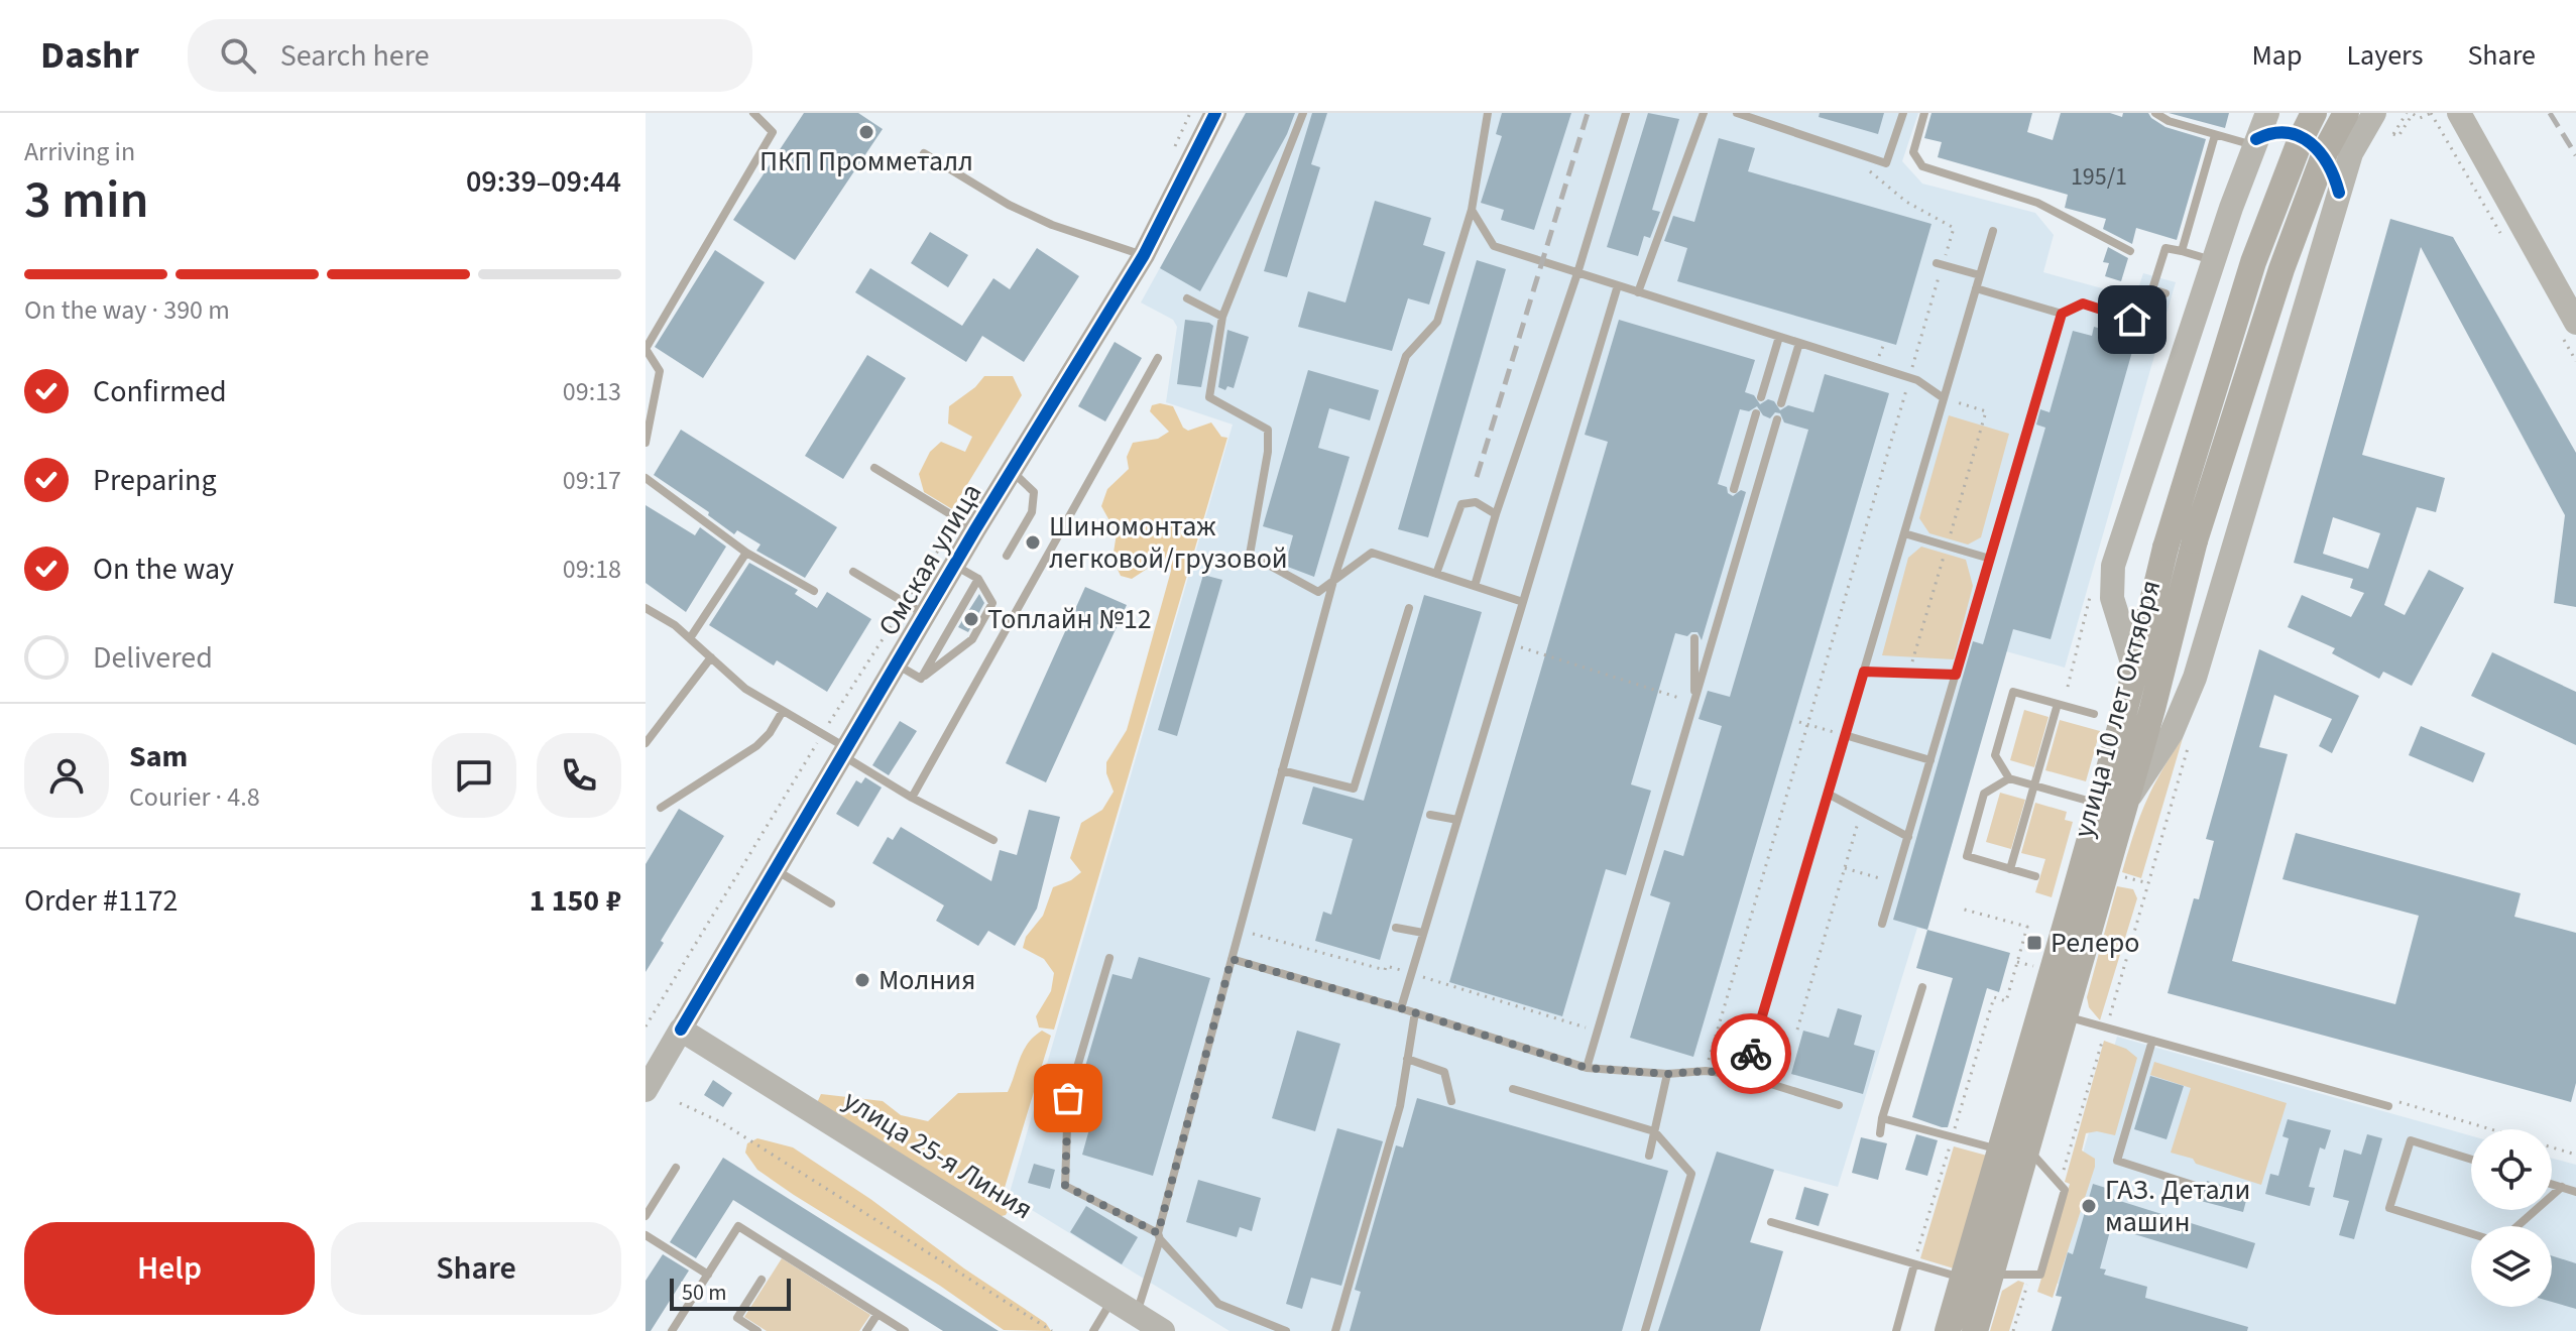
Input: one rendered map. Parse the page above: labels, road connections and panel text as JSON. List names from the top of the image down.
{
  "streets": {
    "main road": ["Омская улица", "улица 10 лет Октября", "улица 25-я Линия"]
  },
  "crossings": [
    ["Омская улица", "улица 25-я Линия"]
  ],
  "places": {
    "other": [
      "ПКП Промметалл",
      "Шиномонтаж легковой/грузовой",
      "Топлайн №12",
      "Молния",
      "ГАЗ. Детали машин"
    ],
    "transit": ["Релеро"]
  },
  "house_numbers": ["195/1"],
  "scale_bar": "50 m",
  "page": {
    "header": "Dashr",
    "search": "Search here",
    "nav": ["Map", "Layers", "Share"],
    "heading": ["3 min", "Arriving in", "09:39–09:44"],
    "panel": [
      "Sam",
      "Courier · 4.8",
      "Order #1172",
      "1 150 ₽"
    ],
    "bar": "On the way · 390 m",
    "list": [
      ["Confirmed", "09:13"],
      ["Preparing", "09:17"],
      ["On the way", "09:18"],
      "Delivered"
    ],
    "buttons": ["Help", "Share"],
    "scale": "50 m"
  }
}
